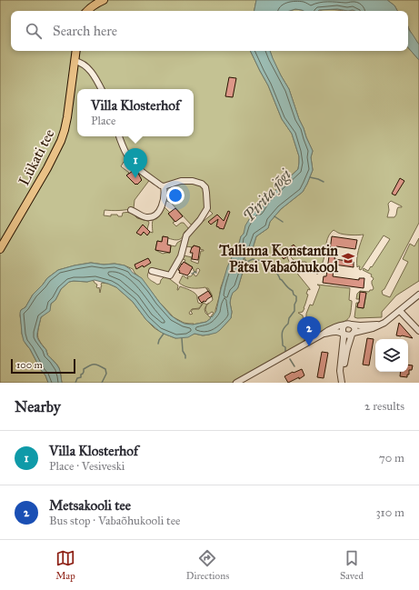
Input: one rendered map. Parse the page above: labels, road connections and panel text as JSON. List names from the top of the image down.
{
  "streets": {
    "main road": ["Lükati tee"]
  },
  "water": ["Pirita jõgi"],
  "places": {
    "school or university": ["Tallinna Konstantin Pätsi Vabaõhukool"]
  },
  "scale_bar": "100 m",
  "page": {
    "search": "Search here",
    "popup": ["Villa Klosterhof", "Place"],
    "pins": ["1", "2"],
    "scale": "100 m",
    "heading": ["Nearby", "2 results"],
    "list": [
      {
        "mark": "1",
        "name": "Villa Klosterhof",
        "note": "Place · Vesiveski",
        "value": "70 m"
      },
      {
        "mark": "2",
        "name": "Metsakooli tee",
        "note": "Bus stop · Vabaõhukooli tee",
        "value": "310 m"
      }
    ],
    "nav": ["Map", "Directions", "Saved"]
  }
}
